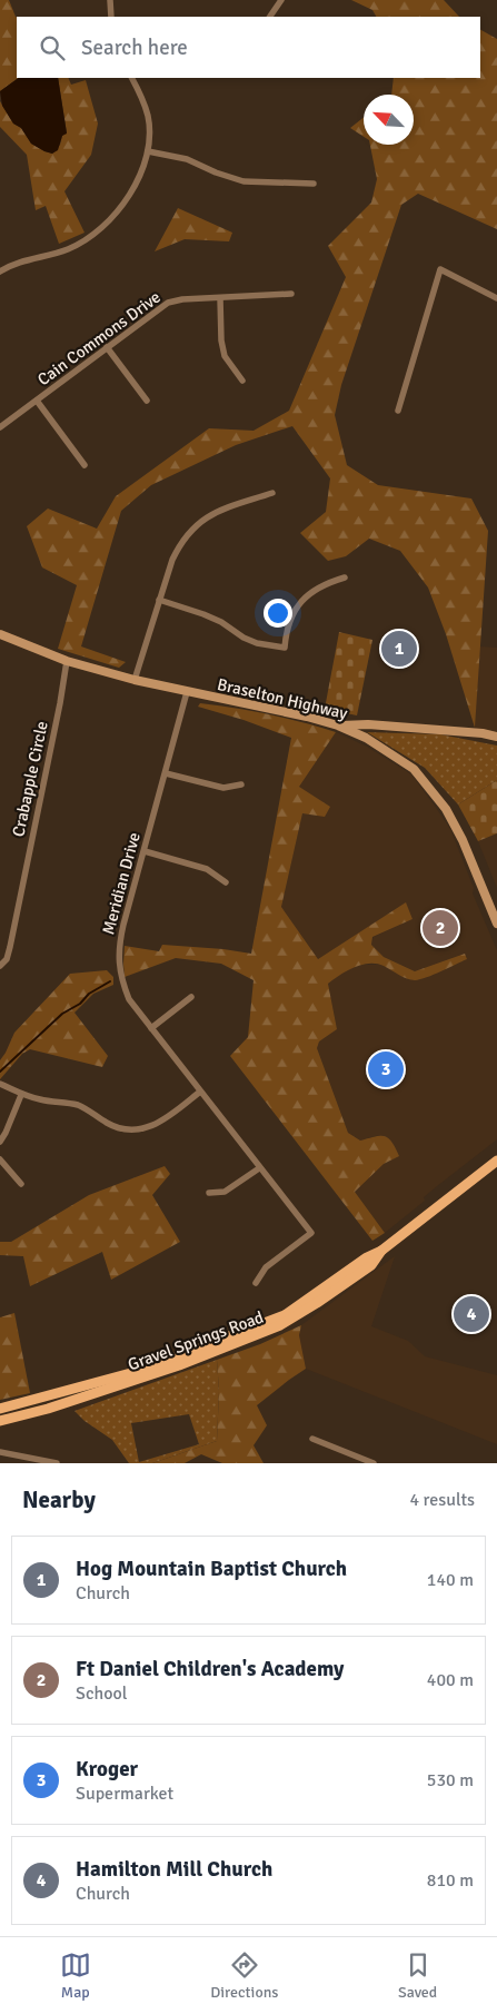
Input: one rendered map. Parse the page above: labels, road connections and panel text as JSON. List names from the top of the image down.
{
  "streets": {
    "main road": ["Braselton Highway", "Gravel Springs Road"],
    "street": ["Cain Commons Drive", "Crabapple Circle", "Meridian Drive"]
  },
  "crossings": [
    ["Braselton Highway", "Crabapple Circle"],
    ["Braselton Highway", "Meridian Drive"]
  ],
  "north": "top left",
  "page": {
    "search": "Search here",
    "pins": [
      "1",
      "2",
      "3",
      "4"
    ],
    "heading": ["Nearby", "4 results"],
    "list": [
      {
        "mark": "1",
        "name": "Hog Mountain Baptist Church",
        "note": "Church",
        "value": "140 m"
      },
      {
        "mark": "2",
        "name": "Ft Daniel Children's Academy",
        "note": "School",
        "value": "400 m"
      },
      {
        "mark": "3",
        "name": "Kroger",
        "note": "Supermarket",
        "value": "530 m"
      },
      {
        "mark": "4",
        "name": "Hamilton Mill Church",
        "note": "Church",
        "value": "810 m"
      }
    ],
    "nav": ["Map", "Directions", "Saved"]
  }
}
